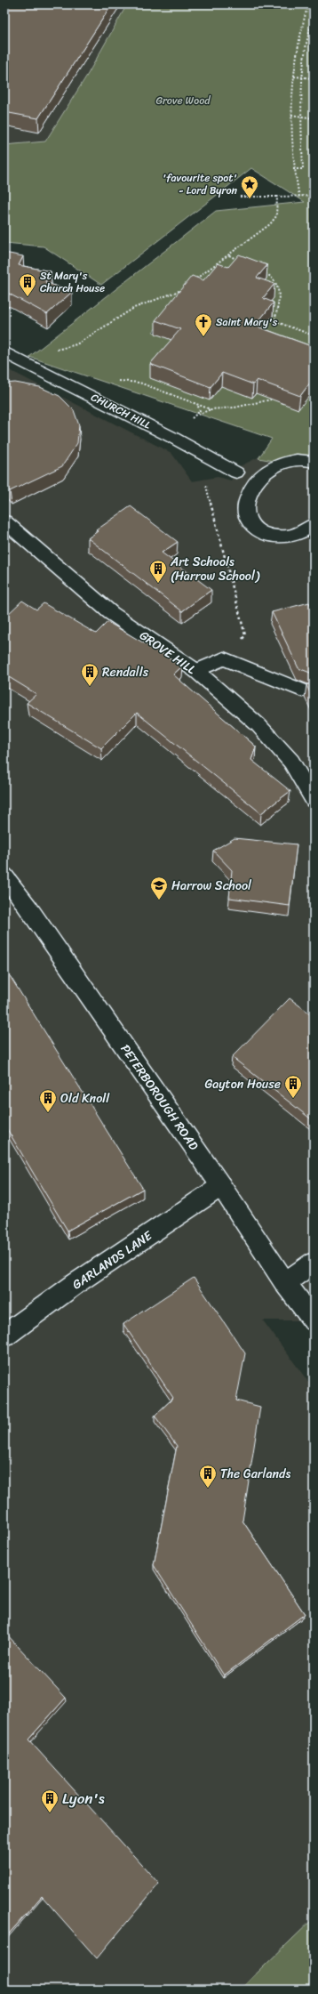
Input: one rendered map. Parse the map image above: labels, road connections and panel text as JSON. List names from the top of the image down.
{
  "streets": {
    "street": [
      "CHURCH HILL",
      "GROVE HILL",
      "PETERBOROUGH ROAD",
      "GARLANDS LANE"
    ]
  },
  "crossings": [
    ["PETERBOROUGH ROAD", "GARLANDS LANE"]
  ],
  "parks": ["Grove Wood"],
  "places": {
    "place": ["'favourite spot' - Lord Byron"],
    "building": [
      "St Mary's Church House",
      "Art Schools (Harrow School)",
      "Rendalls",
      "Gayton House",
      "Old Knoll",
      "The Garlands",
      "Lyon's"
    ],
    "church": ["Saint Mary's"],
    "school or university": ["Harrow School"]
  }
}
